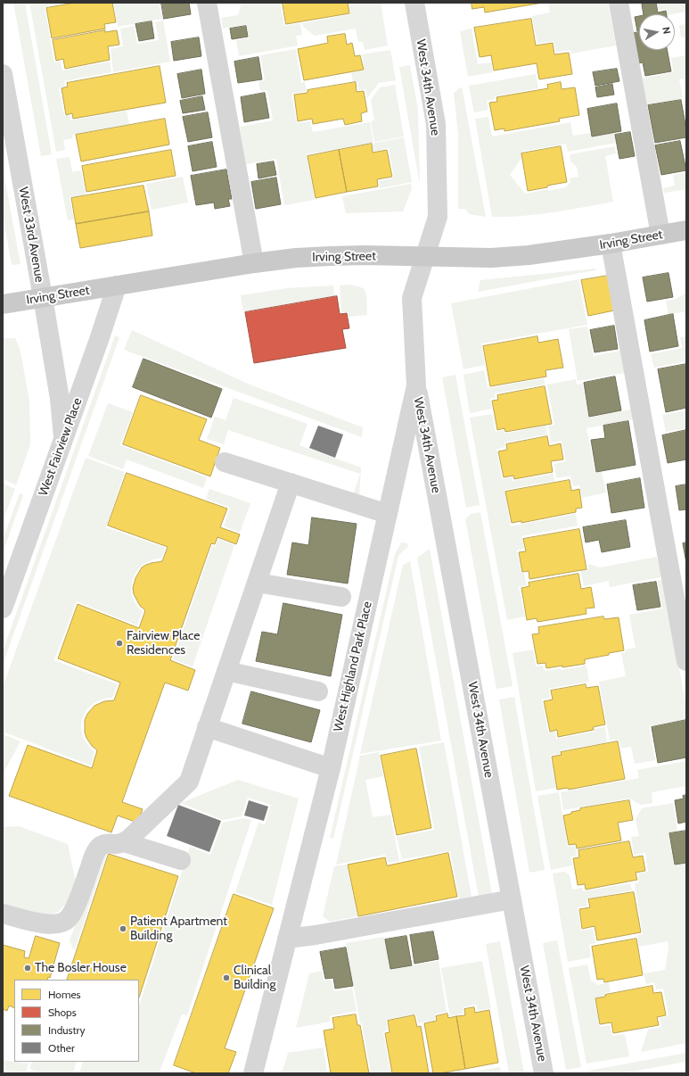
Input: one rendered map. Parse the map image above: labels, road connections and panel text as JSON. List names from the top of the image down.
{
  "streets": {
    "main road": ["Irving Street"],
    "street": [
      "West 34th Avenue",
      "West 33rd Avenue",
      "West Fairview Place",
      "West Highland Park Place"
    ]
  },
  "crossings": [
    ["West 34th Avenue", "Irving Street"],
    ["West 34th Avenue", "West Highland Park Place"],
    ["West 33rd Avenue", "Irving Street"],
    ["West 33rd Avenue", "West Fairview Place"],
    ["Irving Street", "West Fairview Place"],
    ["Irving Street", "West Highland Park Place"]
  ],
  "places": [
    "Fairview Place Residences",
    "Patient Apartment Building",
    "The Bosler House",
    "Clinical Building"
  ],
  "legend": [
    "Homes",
    "Shops",
    "Industry",
    "Other"
  ],
  "north": "right"
}
